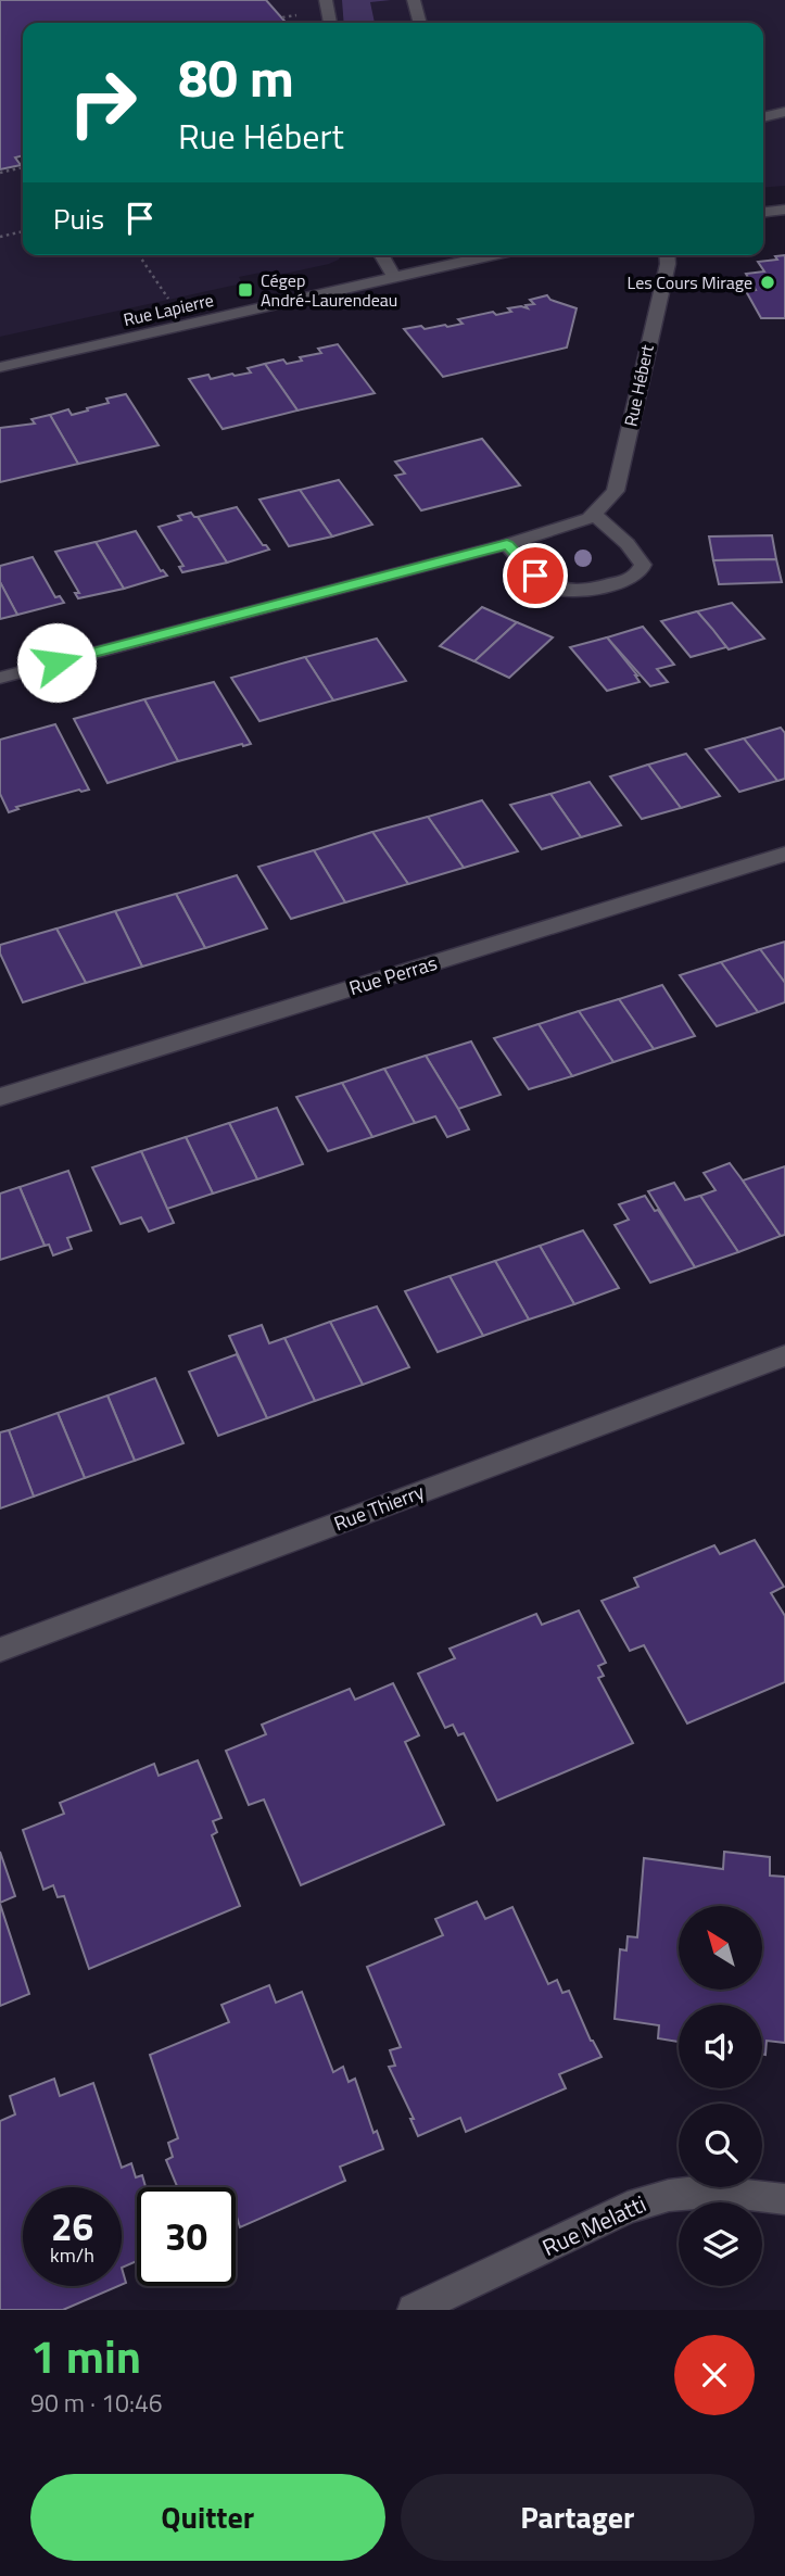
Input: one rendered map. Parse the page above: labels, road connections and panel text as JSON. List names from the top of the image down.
{
  "streets": {
    "street": [
      "Rue Lapierre",
      "Rue Hébert",
      "Rue Perras",
      "Rue Thierry",
      "Rue Melatti"
    ]
  },
  "places": {
    "other": ["Les Cours Mirage"],
    "transit": ["Cégep André-Laurendeau"]
  },
  "north": "top left",
  "page": {
    "turn": ["80 m", "Rue Hébert"],
    "then": "Puis",
    "speed": "26 km/h",
    "limit": "30",
    "heading": ["1 min", "90 m · 10:46"],
    "buttons": ["Quitter", "Partager"]
  }
}
